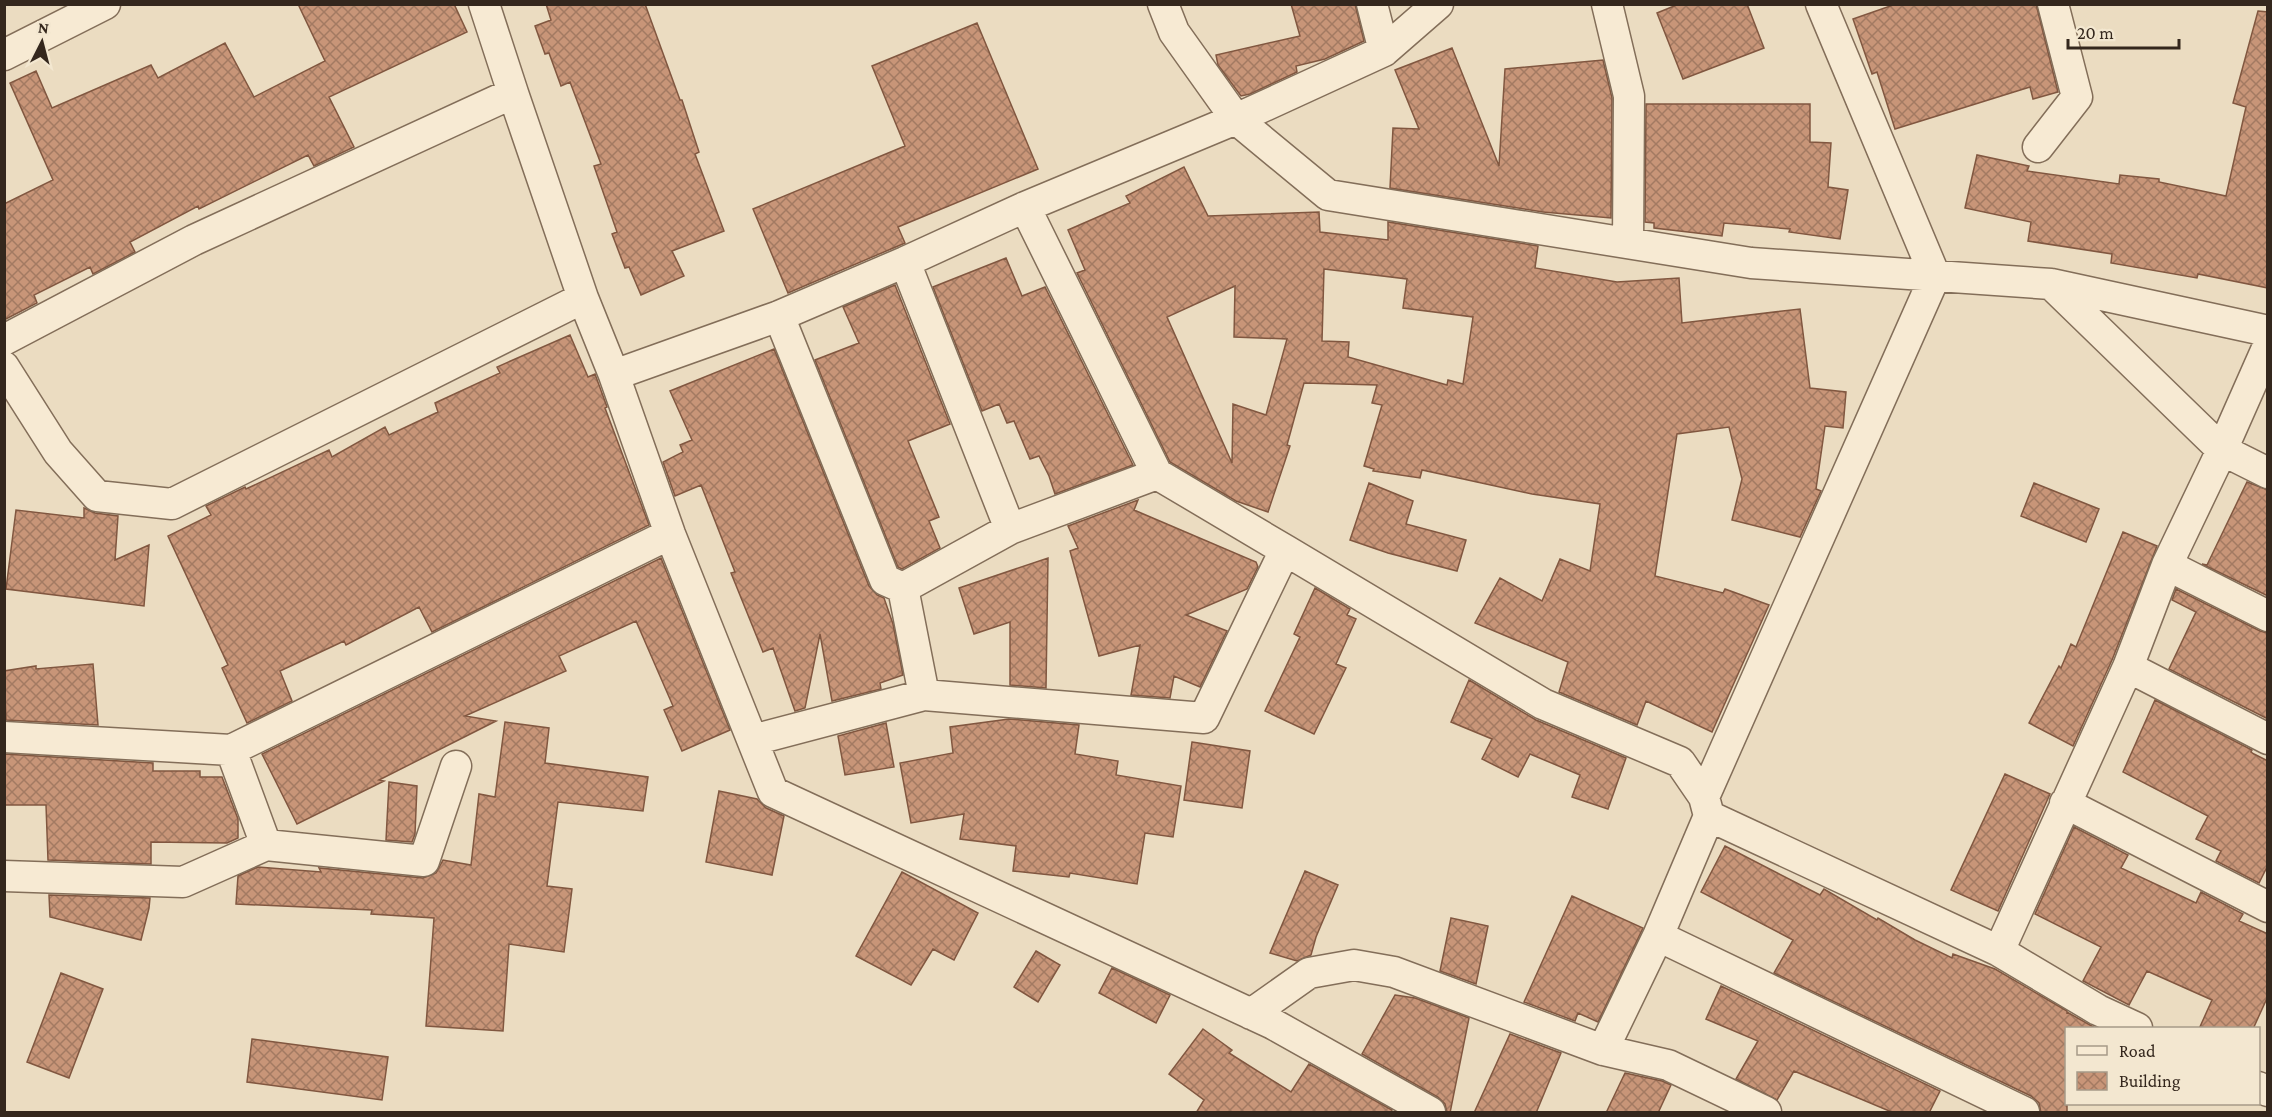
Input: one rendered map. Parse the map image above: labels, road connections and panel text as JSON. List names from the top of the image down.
{
  "legend": ["Road", "Building"],
  "scale_bar": "20 m",
  "north": "top"
}
